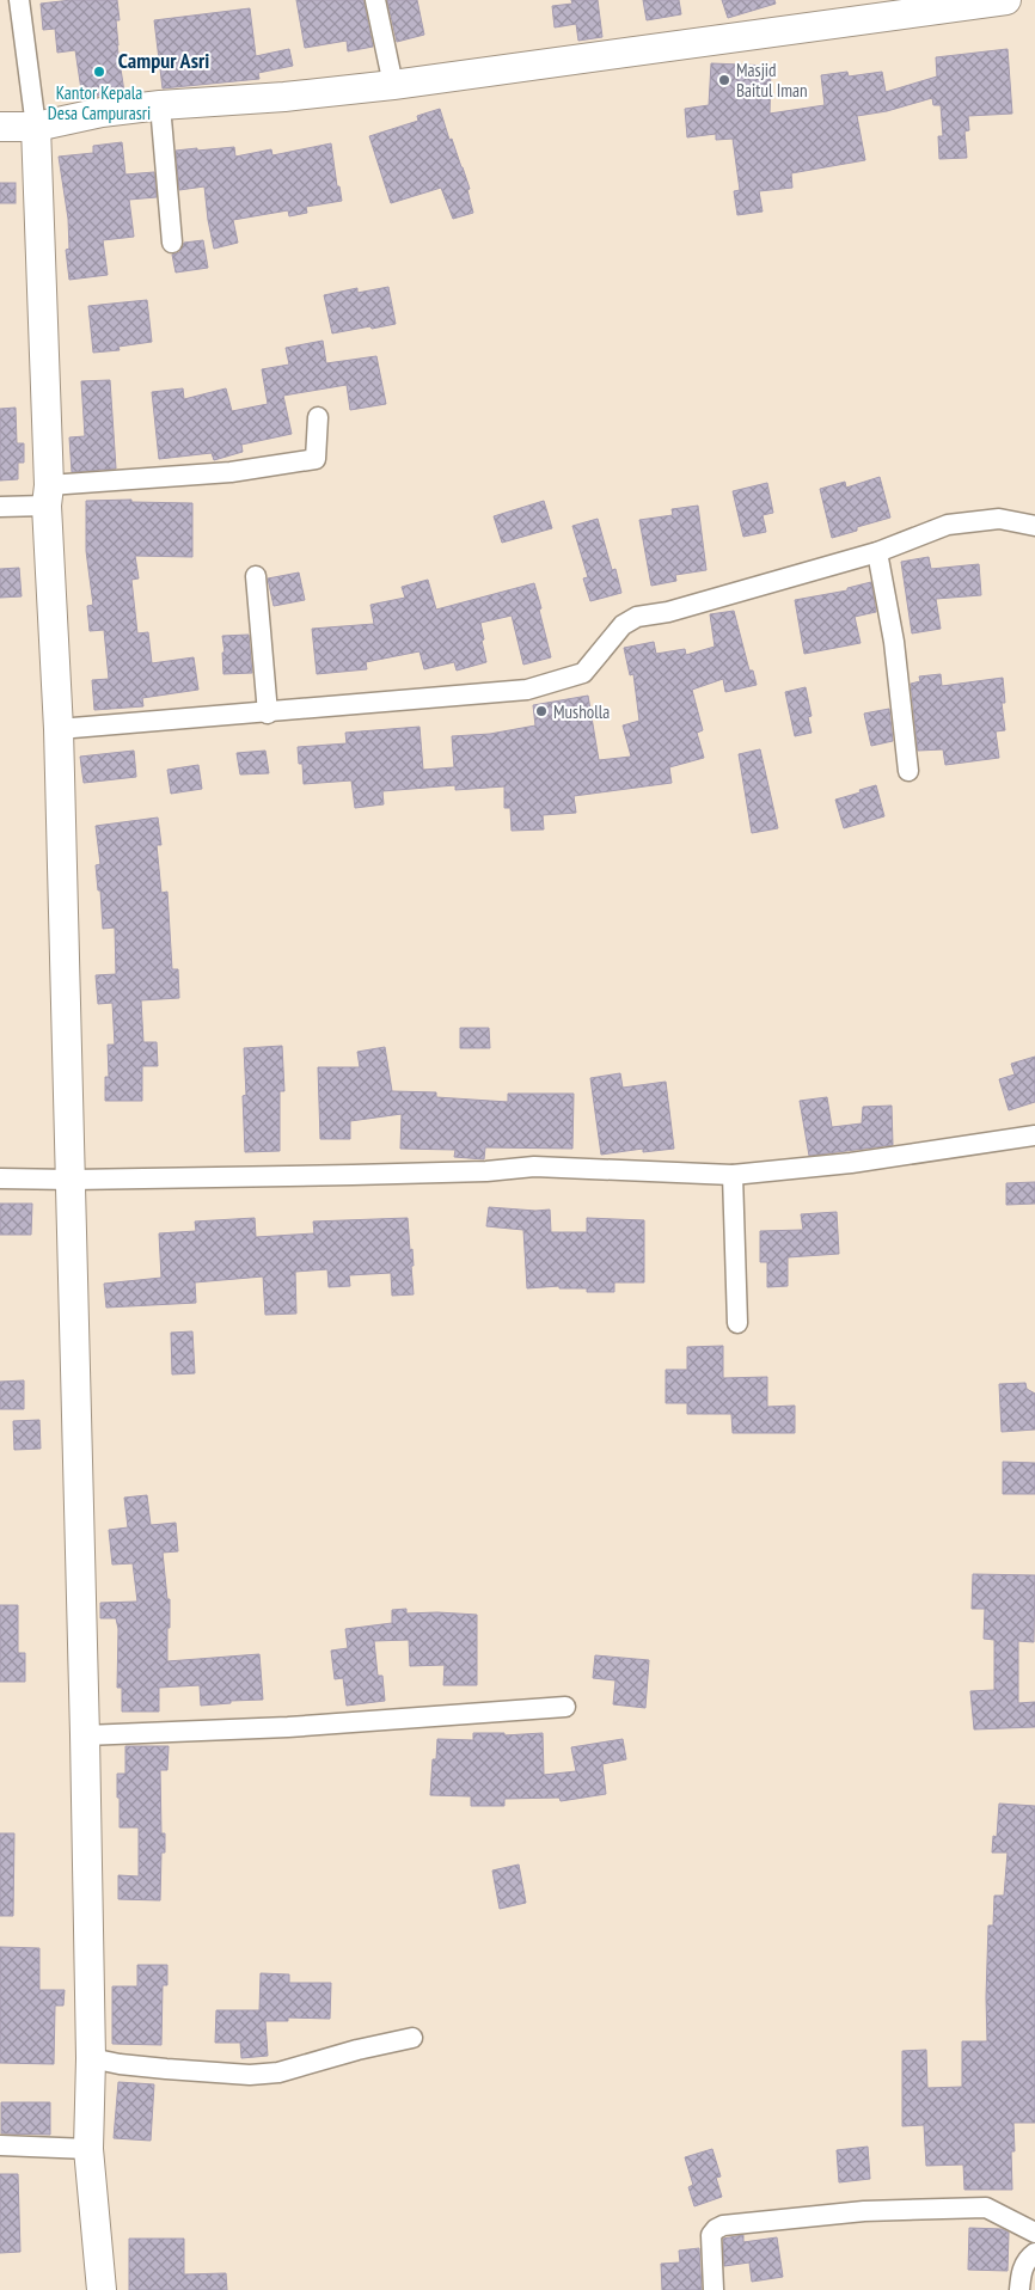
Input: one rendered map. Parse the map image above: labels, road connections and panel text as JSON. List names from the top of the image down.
{
  "districts": ["Campur Asri"],
  "places": ["Kantor Kepala Desa Campurasri", "Masjid Baitul Iman", "Musholla"]
}
